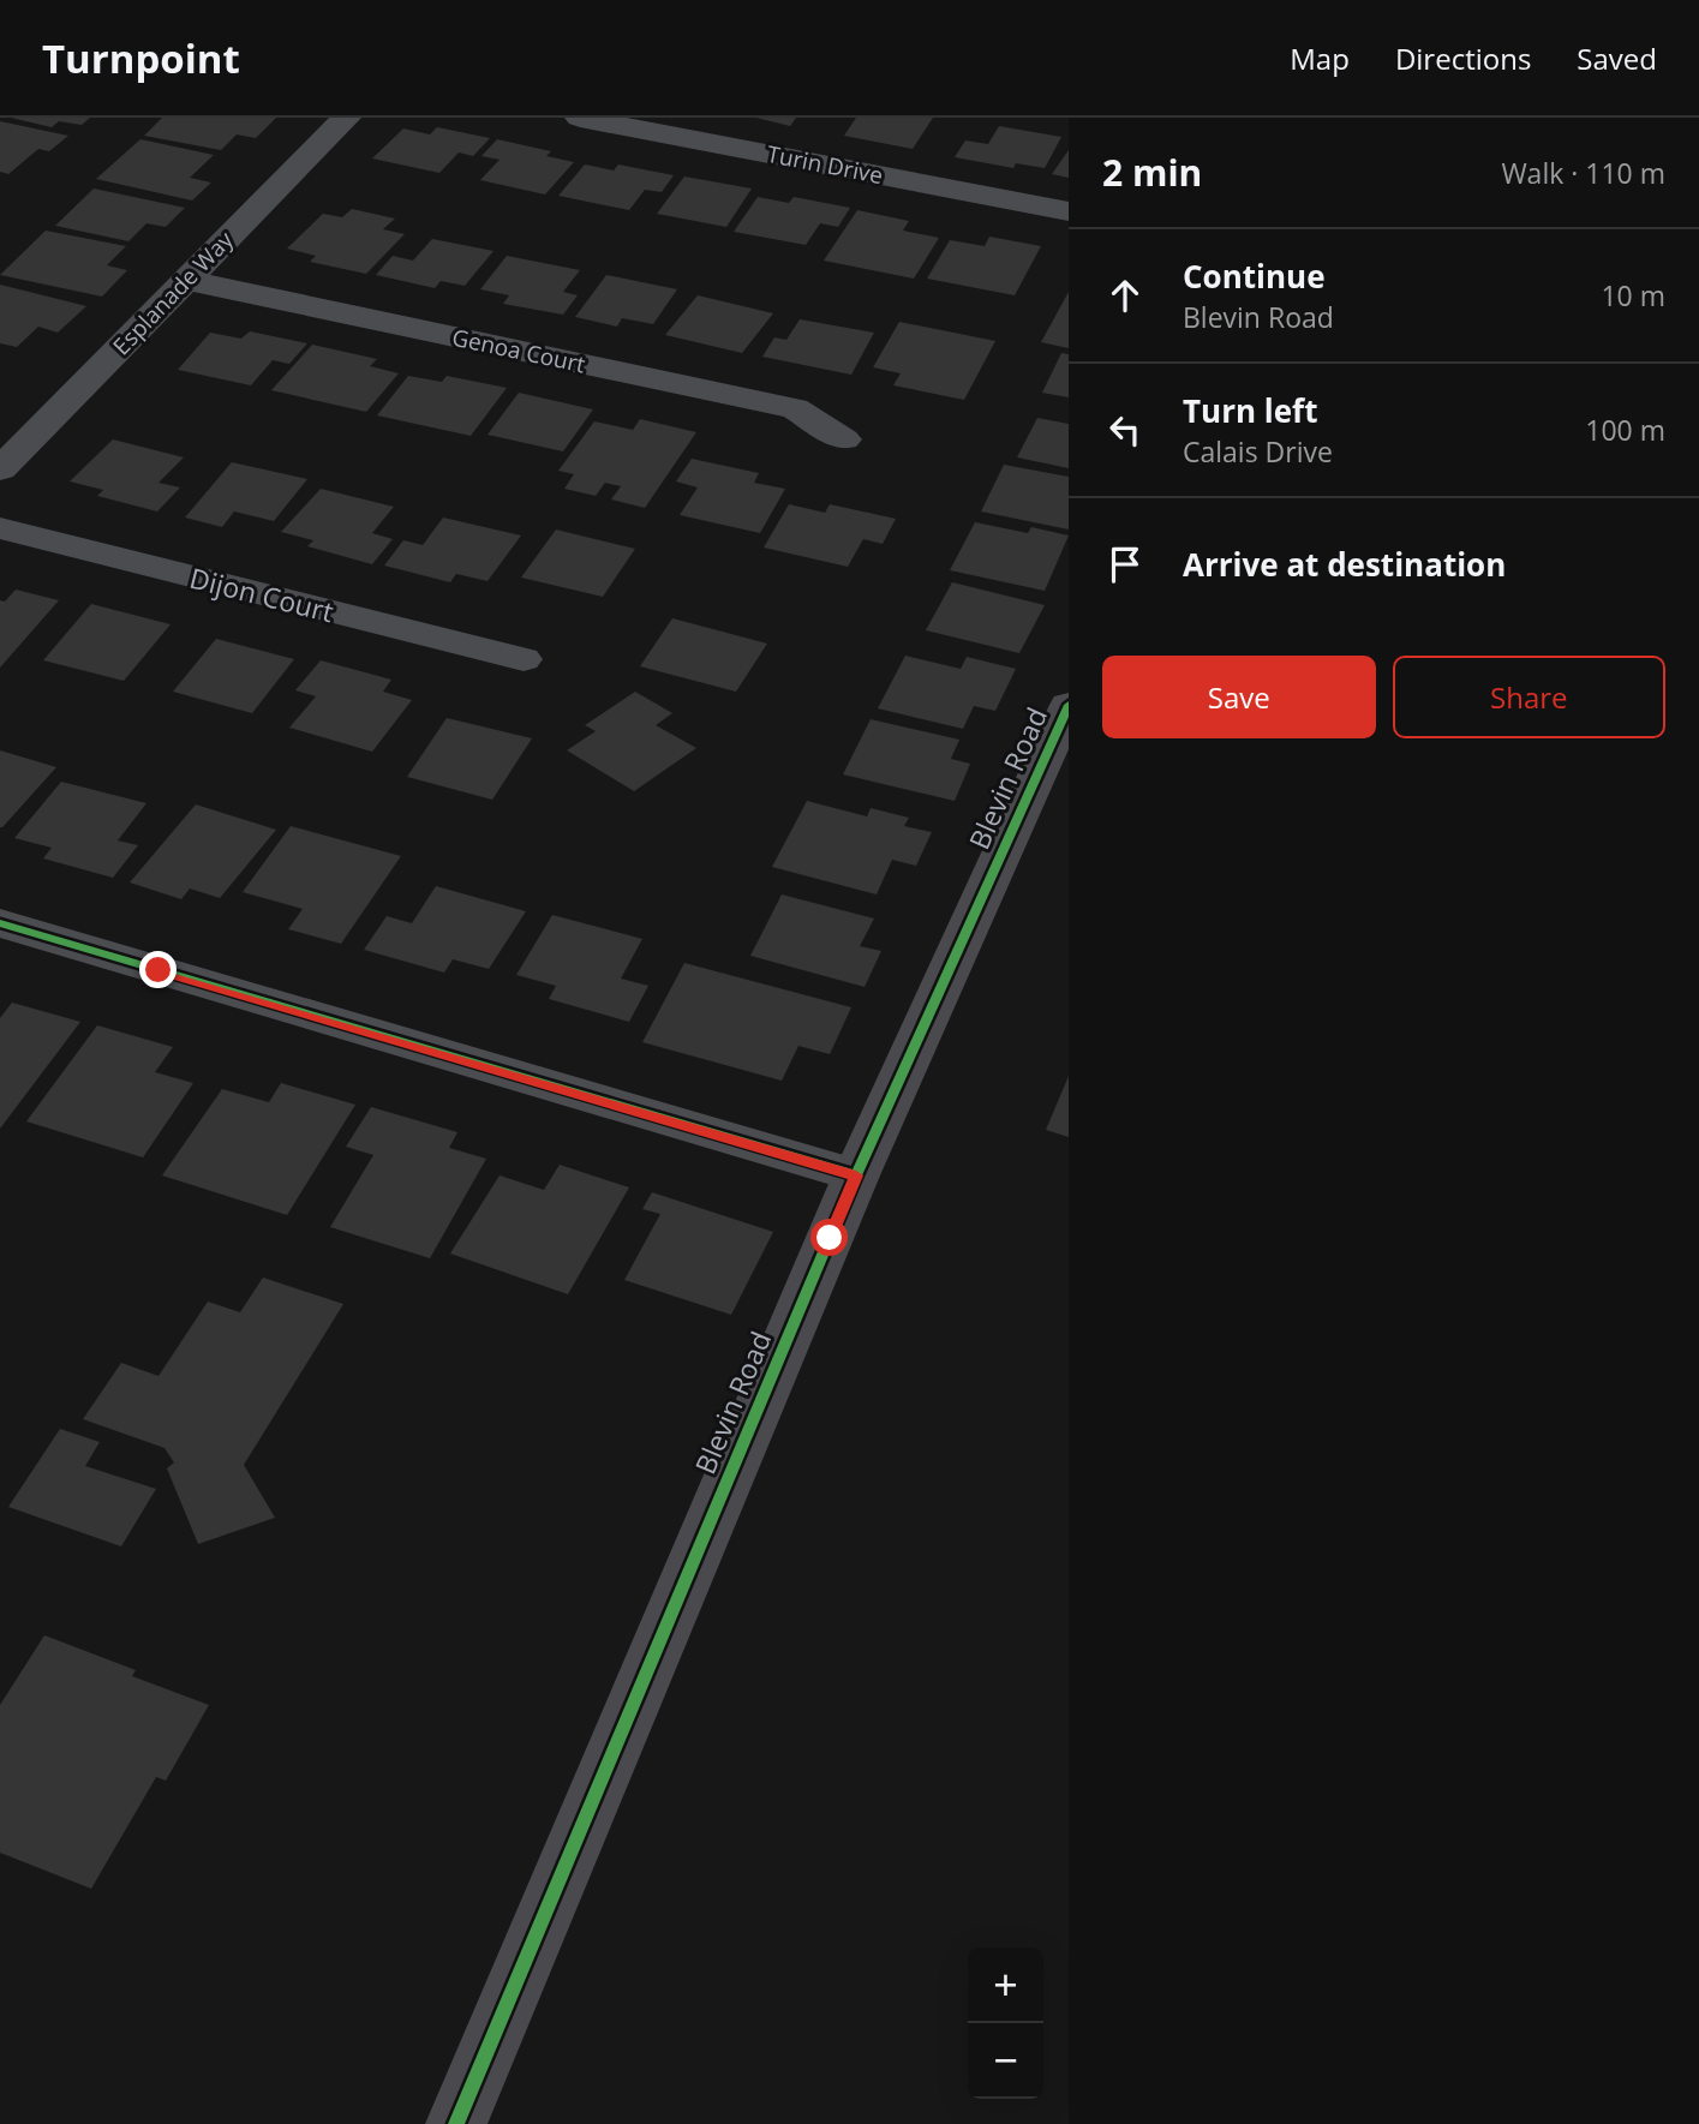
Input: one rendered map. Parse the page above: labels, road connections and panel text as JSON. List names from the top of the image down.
{
  "streets": {
    "street": [
      "Turin Drive",
      "Esplanade Way",
      "Genoa Court",
      "Dijon Court",
      "Blevin Road"
    ]
  },
  "crossings": [
    ["Esplanade Way", "Genoa Court"]
  ],
  "page": {
    "header": "Turnpoint",
    "nav": ["Map", "Directions", "Saved"],
    "heading": ["2 min", "Walk · 110 m"],
    "list": [
      ["Continue", "Blevin Road", "10 m"],
      ["Turn left", "Calais Drive", "100 m"],
      "Arrive at destination"
    ],
    "buttons": ["Save", "Share"],
    "map_buttons": ["+", "−"]
  }
}
